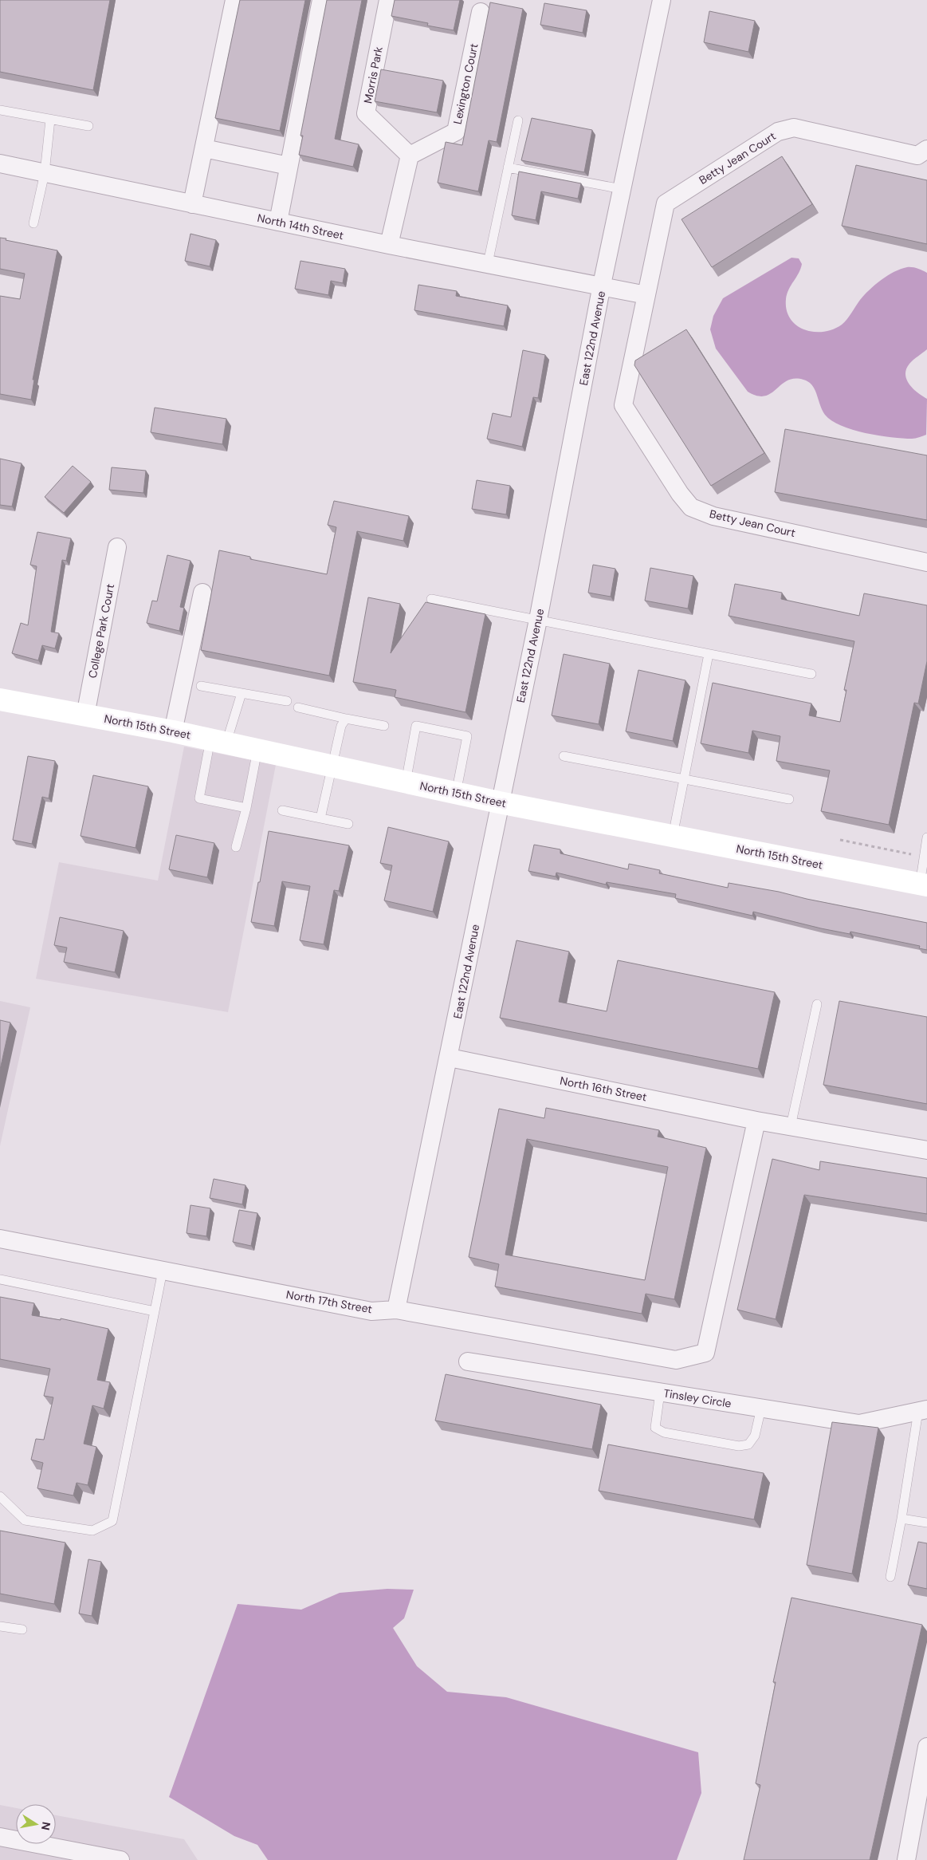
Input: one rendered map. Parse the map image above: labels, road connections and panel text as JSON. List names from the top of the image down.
{
  "streets": {
    "street": [
      "Morris Park",
      "Lexington Court",
      "Betty Jean Court",
      "North 14th Street",
      "East 122nd Avenue",
      "College Park Court",
      "North 15th Street",
      "North 16th Street",
      "North 17th Street",
      "Tinsley Circle"
    ]
  },
  "crossings": [
    ["Morris Park", "Lexington Court"],
    ["North 14th Street", "East 122nd Avenue"],
    ["East 122nd Avenue", "North 15th Street"],
    ["East 122nd Avenue", "North 16th Street"],
    ["East 122nd Avenue", "North 17th Street"],
    ["College Park Court", "North 15th Street"],
    ["North 16th Street", "North 17th Street"]
  ],
  "north": "right"
}
